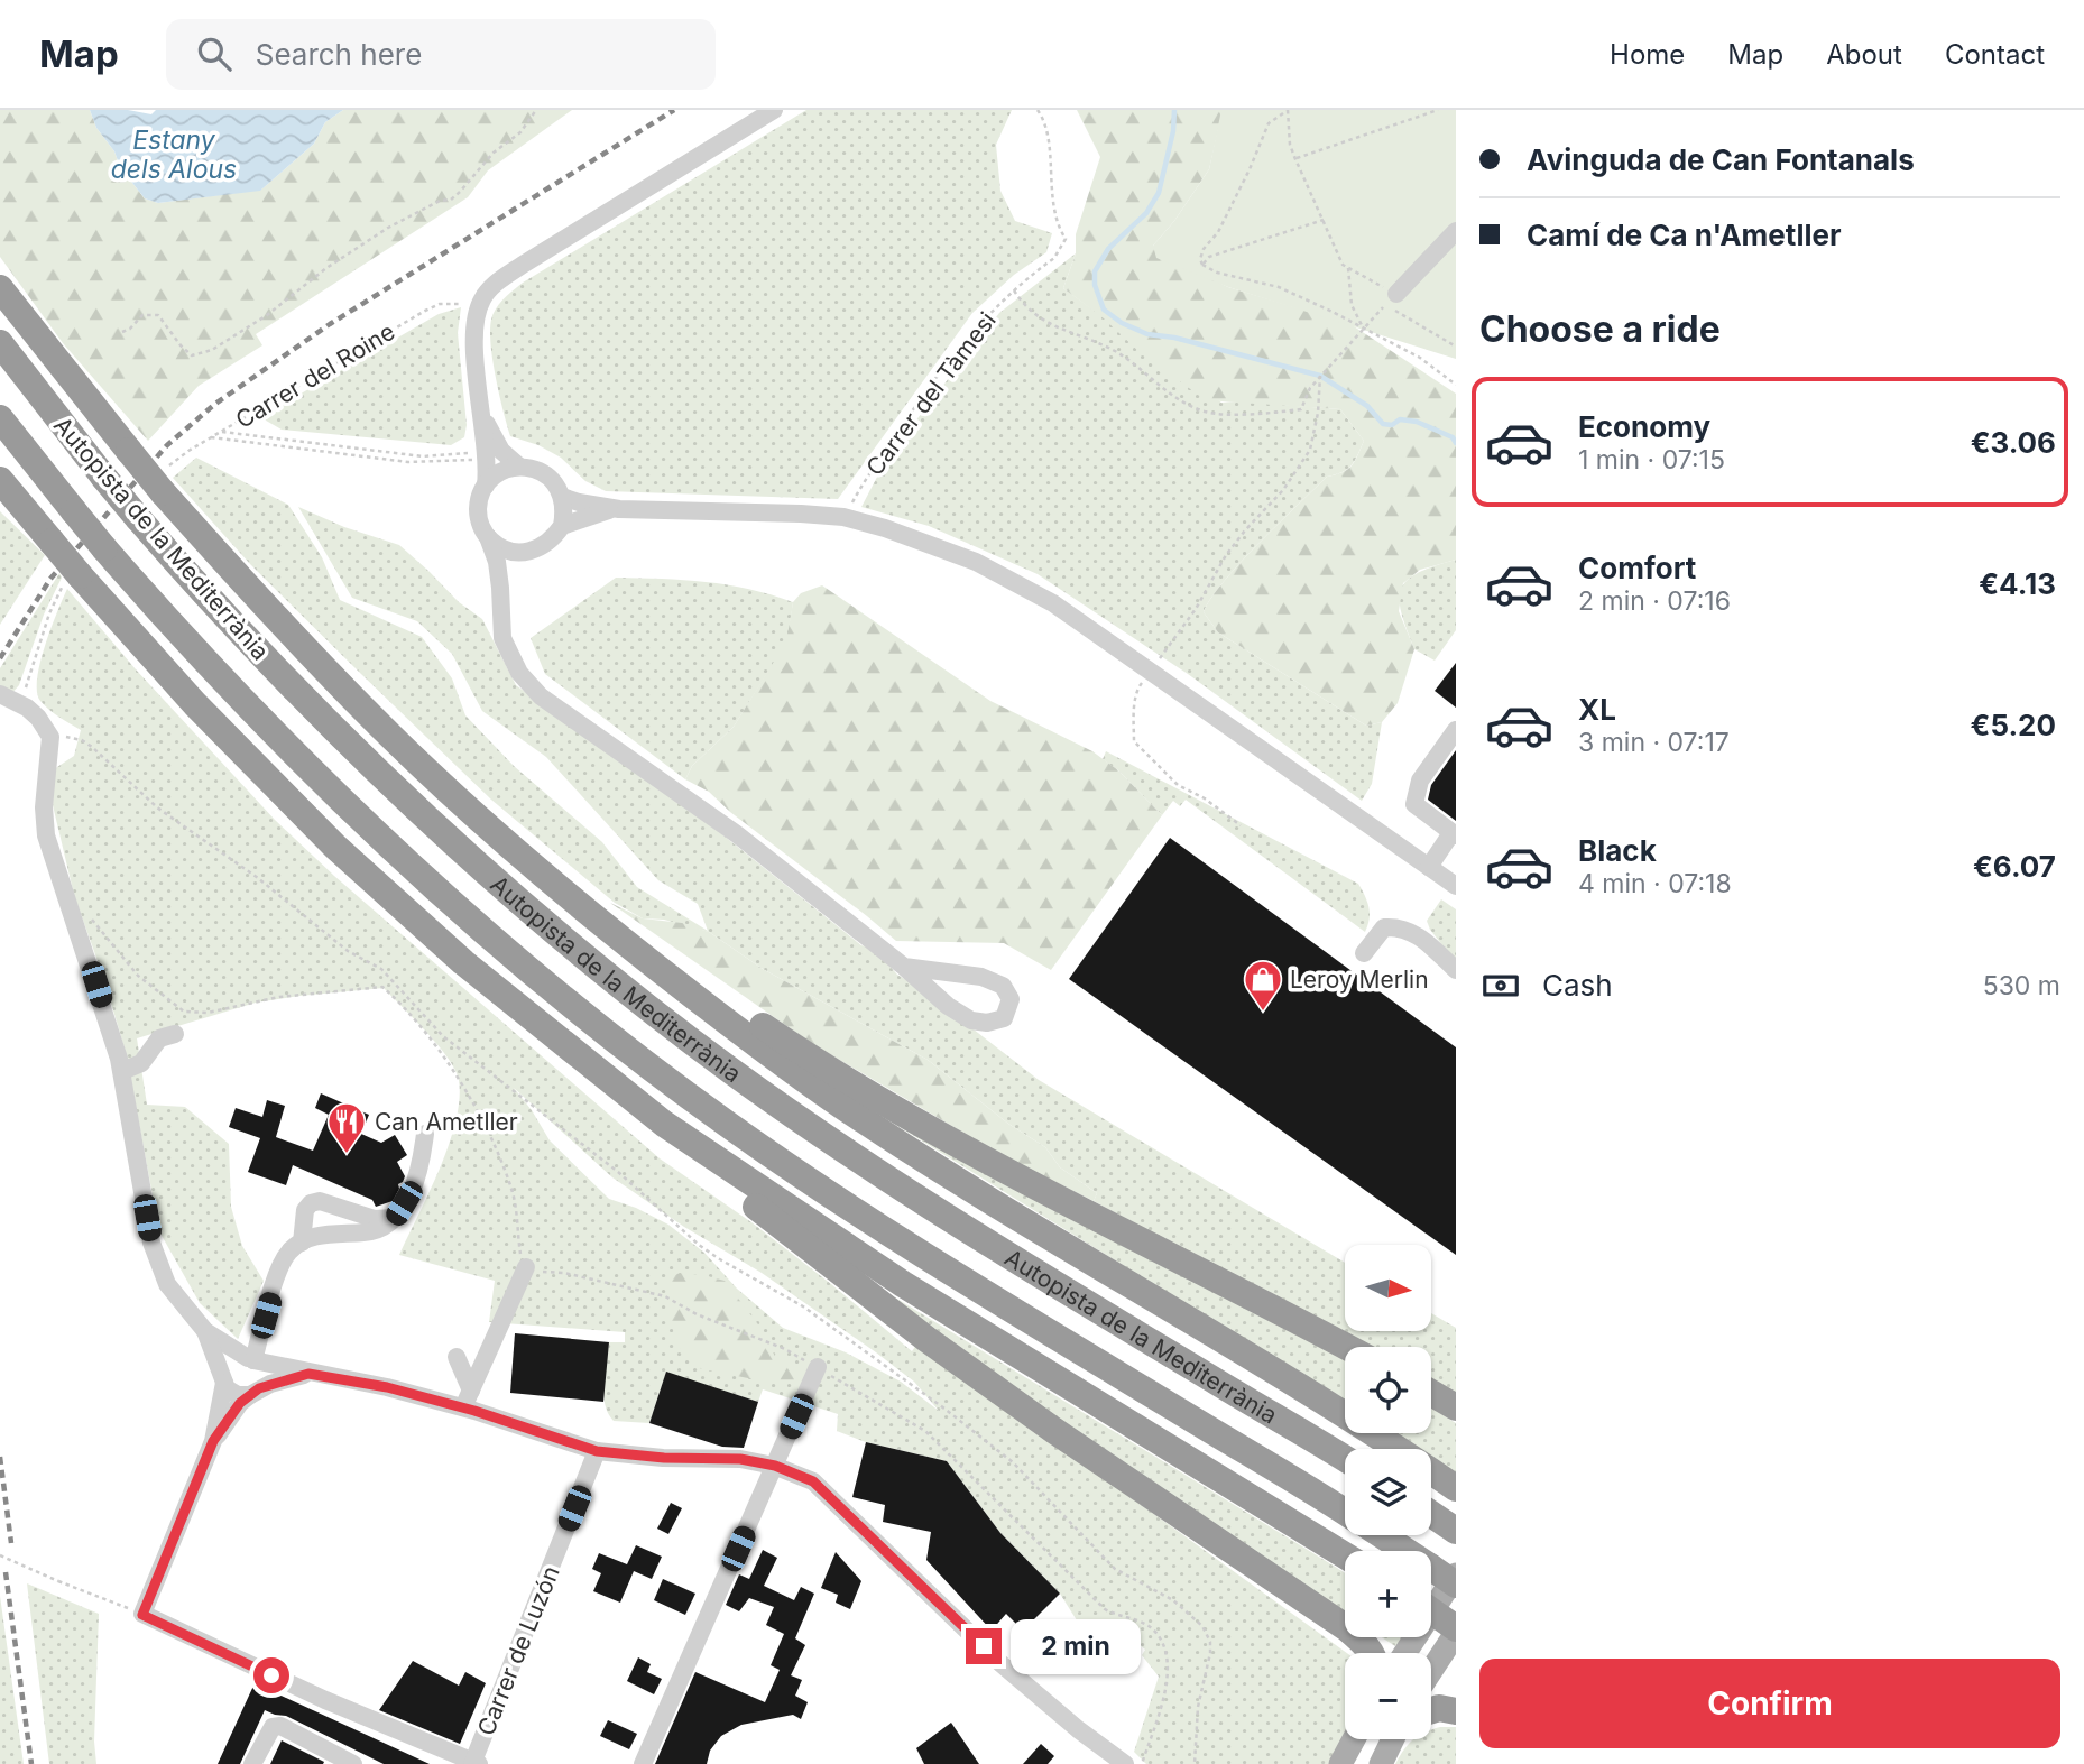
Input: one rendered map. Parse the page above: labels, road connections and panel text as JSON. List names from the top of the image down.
{
  "streets": {
    "highway": ["Autopista de la Mediterrània"],
    "street": ["Carrer de Luzón"],
    "path": ["Carrer del Roine", "Carrer del Tàmesi"]
  },
  "water": ["Estany dels Alous"],
  "places": {
    "shop": ["Leroy Merlin"],
    "restaurant": ["Can Ametller"]
  },
  "north": "right",
  "page": {
    "header": "Map",
    "search": "Search here",
    "nav": [
      "Home",
      "Map",
      "About",
      "Contact"
    ],
    "banner": ["Avinguda de Can Fontanals", "Camí de Ca n'Ametller"],
    "heading": "Choose a ride",
    "list": [
      {
        "name": "Economy",
        "note": "1 min · 07:15",
        "value": "€3.06"
      },
      {
        "name": "Comfort",
        "note": "2 min · 07:16",
        "value": "€4.13"
      },
      {
        "name": "XL",
        "note": "3 min · 07:17",
        "value": "€5.20"
      },
      {
        "name": "Black",
        "note": "4 min · 07:18",
        "value": "€6.07"
      }
    ],
    "pay": ["Cash", "530 m"],
    "map_buttons": ["+", "−"],
    "bubble": "2 min",
    "buttons": "Confirm"
  }
}
